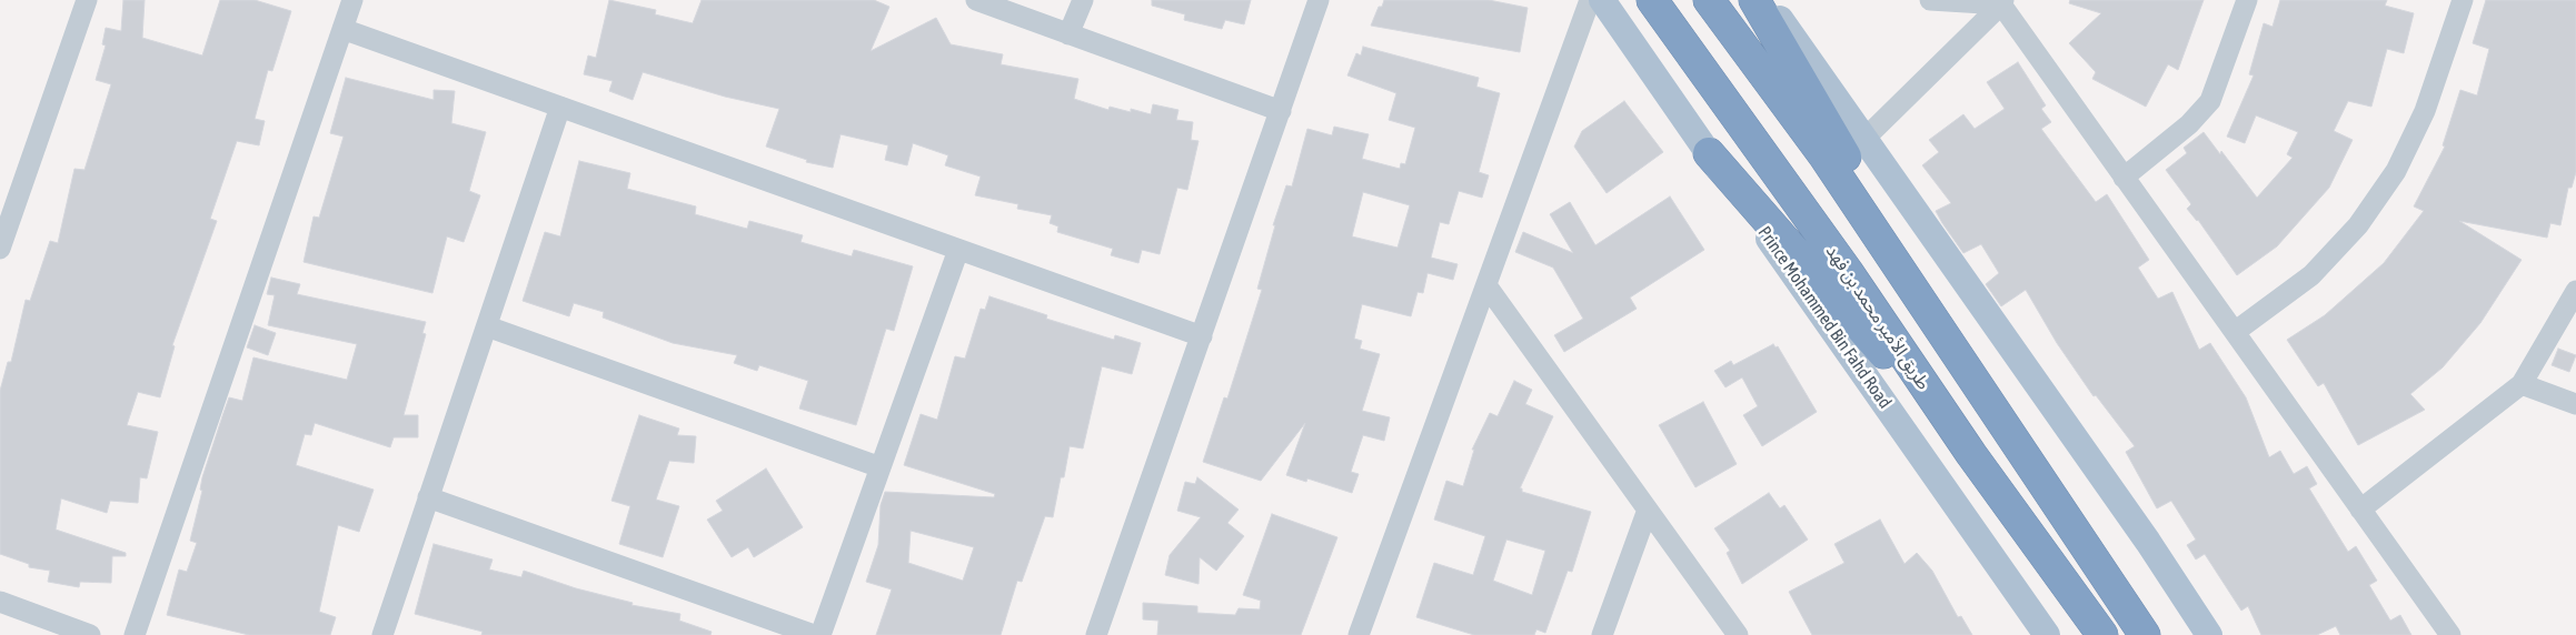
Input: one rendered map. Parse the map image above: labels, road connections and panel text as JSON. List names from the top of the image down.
{
  "streets": {
    "highway": ["طريق الأمير محمد بن فهد"],
    "main road": ["Prince Mohammed Bin Fahd Road"]
  }
}
